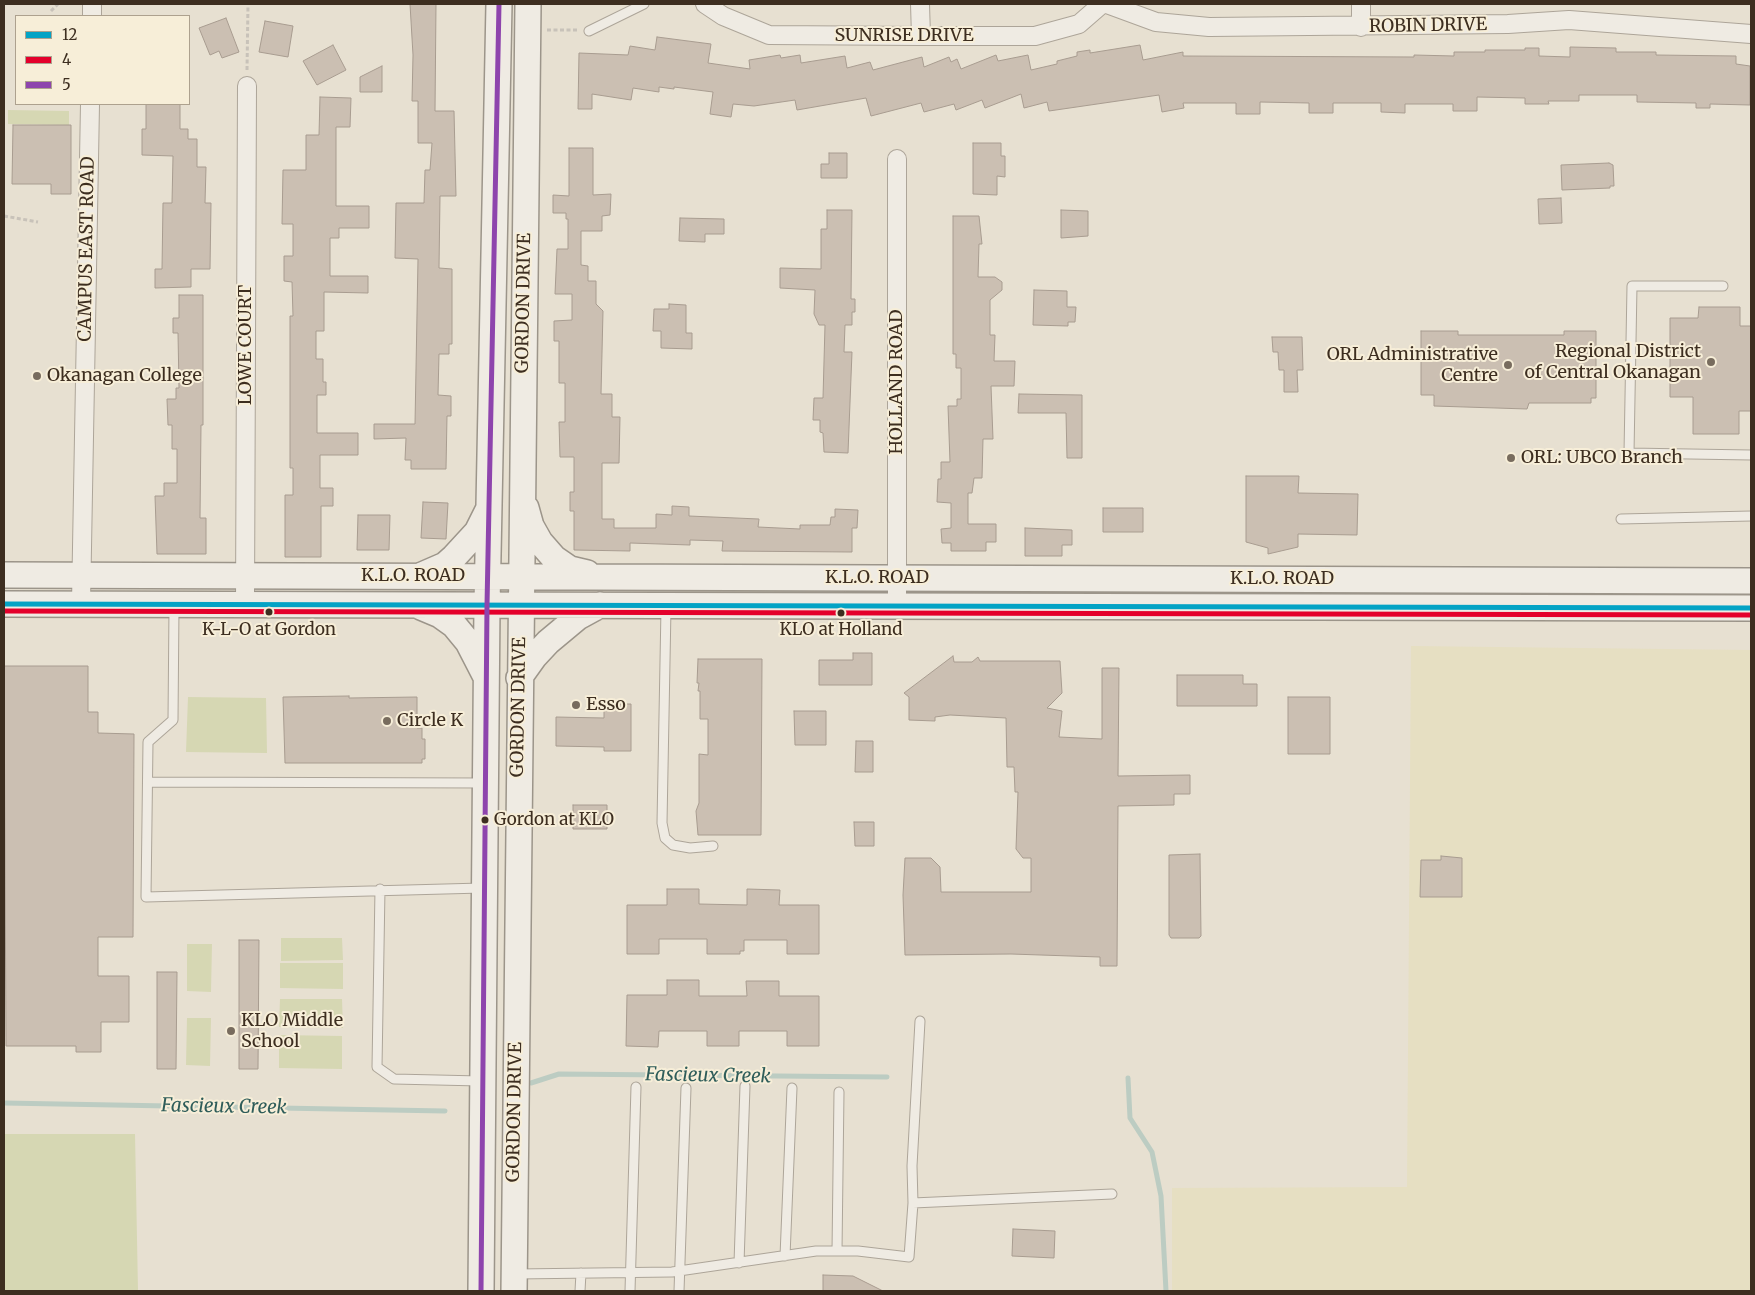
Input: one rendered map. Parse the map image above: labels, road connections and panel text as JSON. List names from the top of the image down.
{
  "streets": {
    "main road": ["GORDON DRIVE", "K.L.O. ROAD"],
    "street": [
      "ROBIN DRIVE",
      "SUNRISE DRIVE",
      "CAMPUS EAST ROAD",
      "LOWE COURT",
      "HOLLAND ROAD"
    ]
  },
  "crossings": [
    ["CAMPUS EAST ROAD", "K.L.O. ROAD"],
    ["GORDON DRIVE", "K.L.O. ROAD"],
    ["LOWE COURT", "K.L.O. ROAD"],
    ["HOLLAND ROAD", "K.L.O. ROAD"]
  ],
  "water": ["Fascieux Creek"],
  "places": [
    "Regional District of Central Okanagan",
    "ORL Administrative Centre",
    "Okanagan College",
    "ORL: UBCO Branch",
    "K-L-O at Gordon",
    "KLO at Holland",
    "Esso",
    "Circle K",
    "Gordon at KLO",
    "KLO Middle School"
  ],
  "lines": ["transit line 5", "transit line 12", "transit line 4"],
  "legend": ["12", "4", "5"]
}
